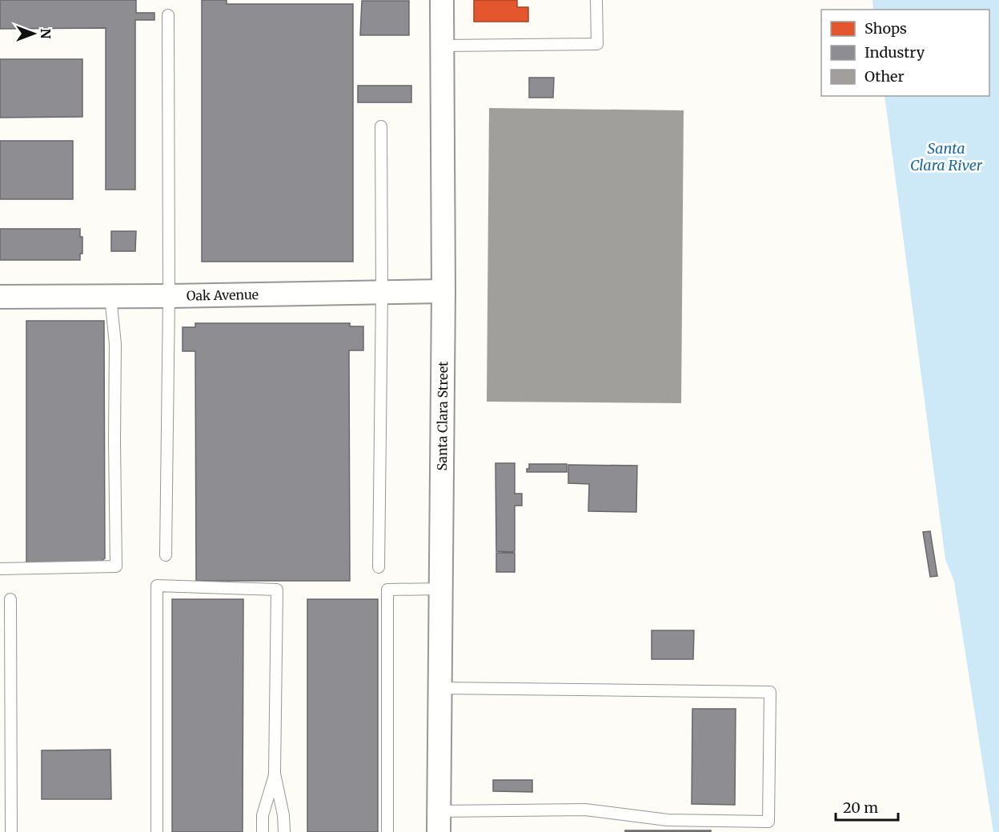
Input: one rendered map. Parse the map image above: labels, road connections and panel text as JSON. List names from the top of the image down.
{
  "streets": {
    "street": ["Oak Avenue", "Santa Clara Street"]
  },
  "crossings": [
    ["Oak Avenue", "Santa Clara Street"]
  ],
  "water": ["Santa Clara River"],
  "legend": ["Shops", "Industry", "Other"],
  "scale_bar": "20 m",
  "north": "right"
}
